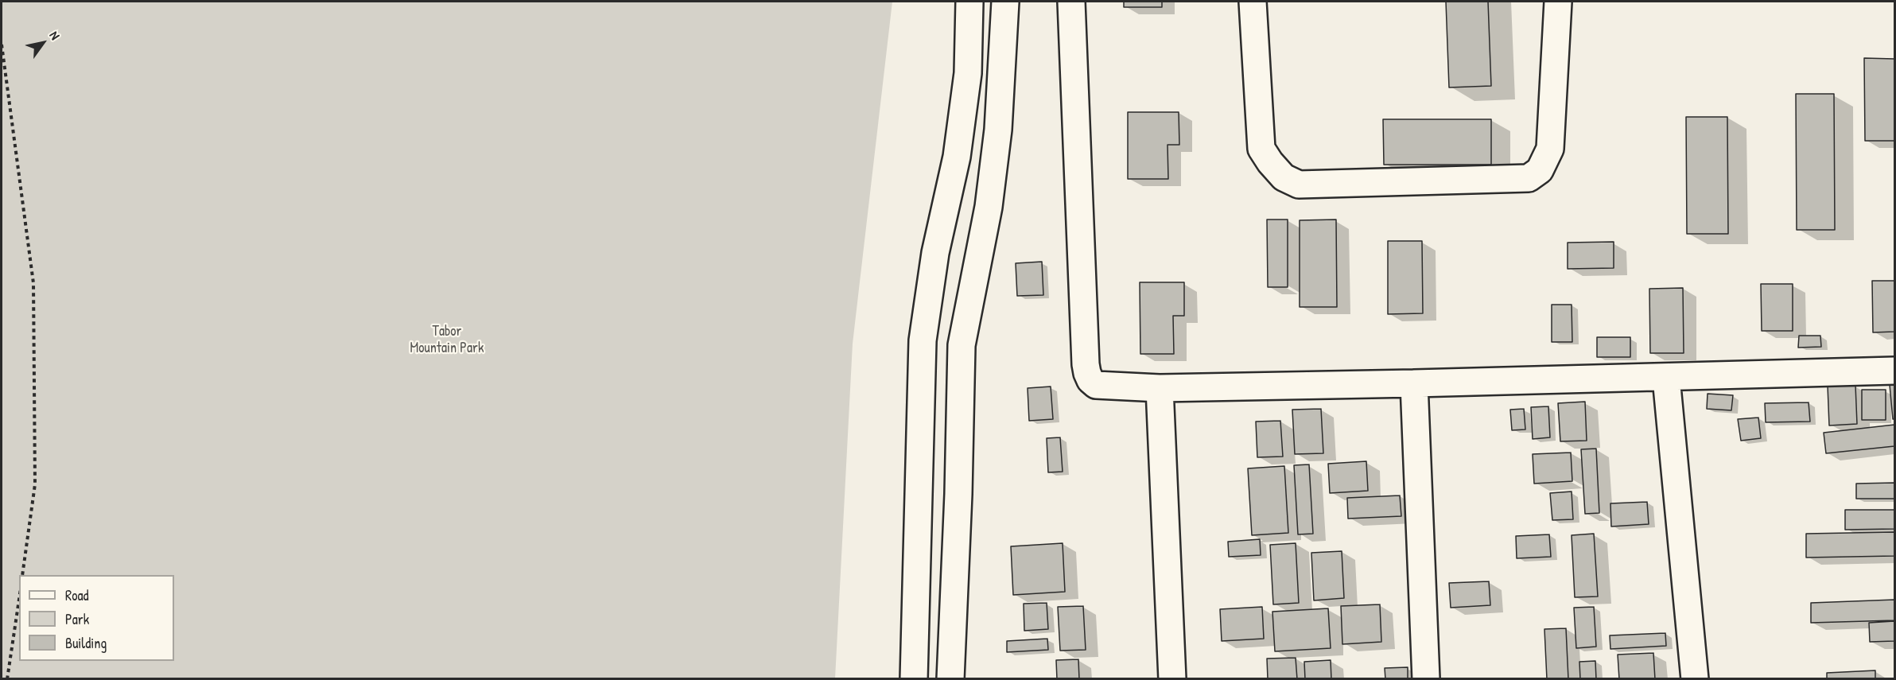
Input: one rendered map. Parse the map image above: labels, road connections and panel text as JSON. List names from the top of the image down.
{
  "parks": ["Tabor Mountain Park"],
  "legend": ["Road", "Park", "Building"],
  "north": "top right"
}
